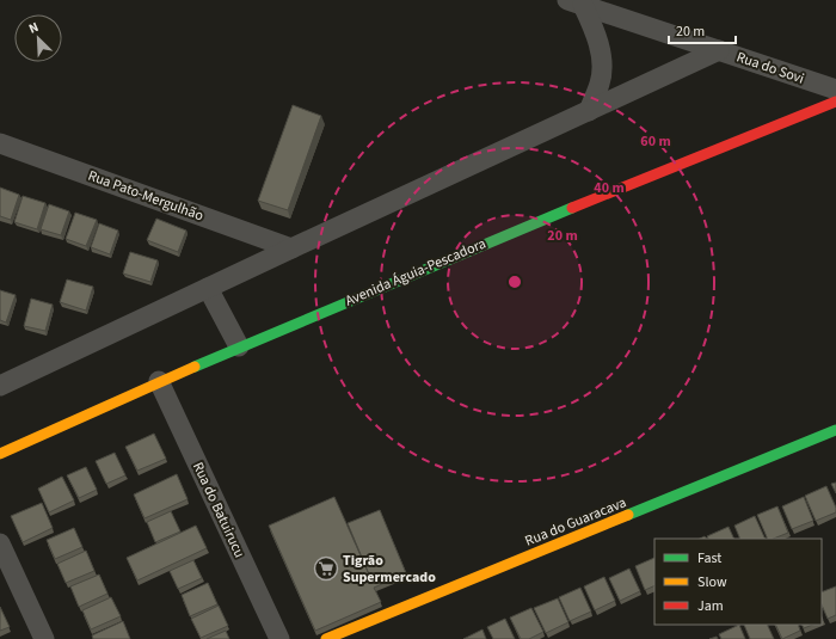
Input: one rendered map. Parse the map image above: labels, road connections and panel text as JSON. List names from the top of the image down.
{
  "streets": {
    "street": [
      "Rua do Sovi",
      "Rua Pato-Mergulhão",
      "Avenida Águia-Pescadora",
      "Rua do Batuirucu",
      "Rua do Guaracava"
    ]
  },
  "crossings": [
    ["Avenida Águia-Pescadora", "Rua do Batuirucu"]
  ],
  "places": {
    "supermarket": ["Tigrão Supermercado"]
  },
  "legend": ["Fast", "Slow", "Jam"],
  "scale_bar": "20 m",
  "north": "top left",
  "rings": ["60 m", "40 m", "20 m"]
}
